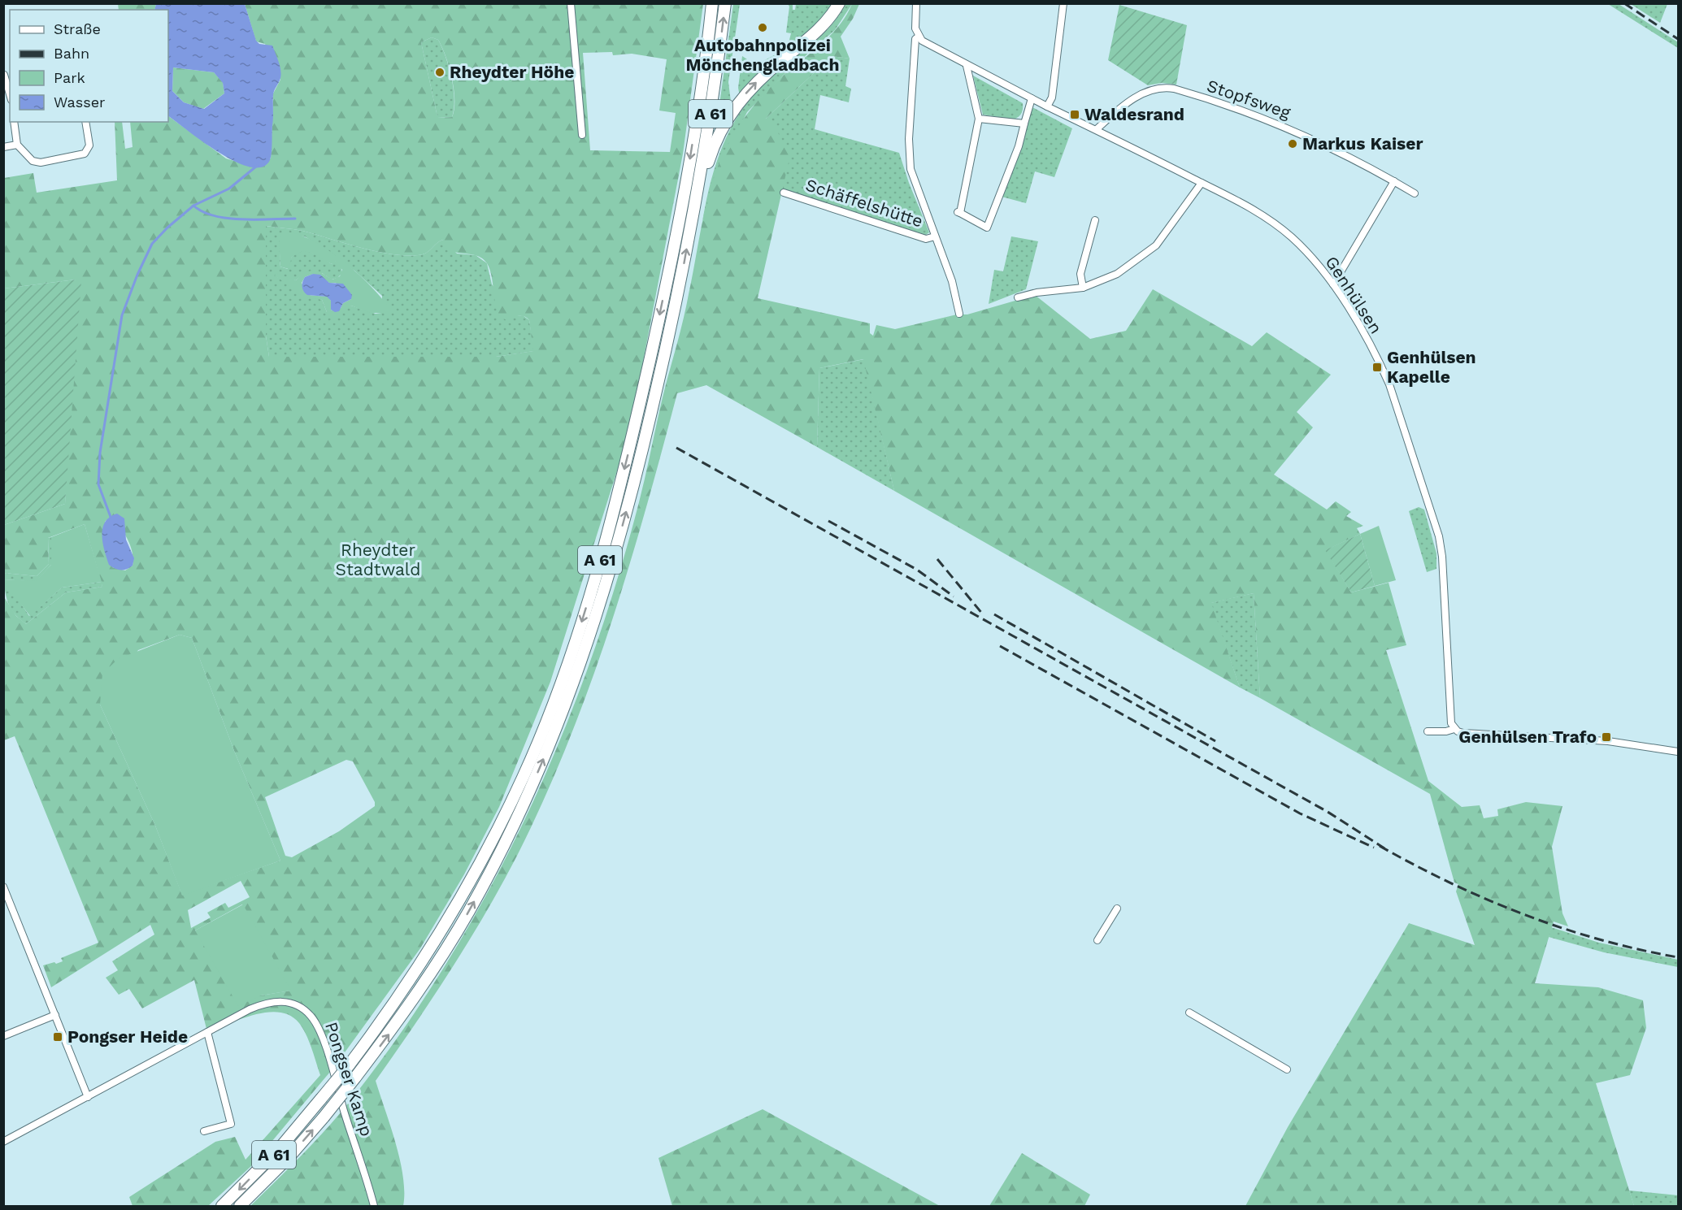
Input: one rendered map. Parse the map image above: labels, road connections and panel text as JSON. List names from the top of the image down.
{
  "streets": {
    "highway": ["A 61"],
    "street": [
      "Stopfsweg",
      "Schäffelshütte",
      "Genhülsen",
      "Pongser Kamp"
    ]
  },
  "crossings": [
    ["Stopfsweg", "Genhülsen"],
    ["Schäffelshütte", "Genhülsen"]
  ],
  "parks": ["Rheydter Stadtwald"],
  "places": {
    "other": ["Autobahnpolizei Mönchengladbach", "Rheydter Höhe", "Markus Kaiser"],
    "transit": [
      "Waldesrand",
      "Genhülsen Kapelle",
      "Genhülsen Trafo",
      "Pongser Heide"
    ]
  },
  "legend": [
    "Straße",
    "Bahn",
    "Park",
    "Wasser"
  ]
}
